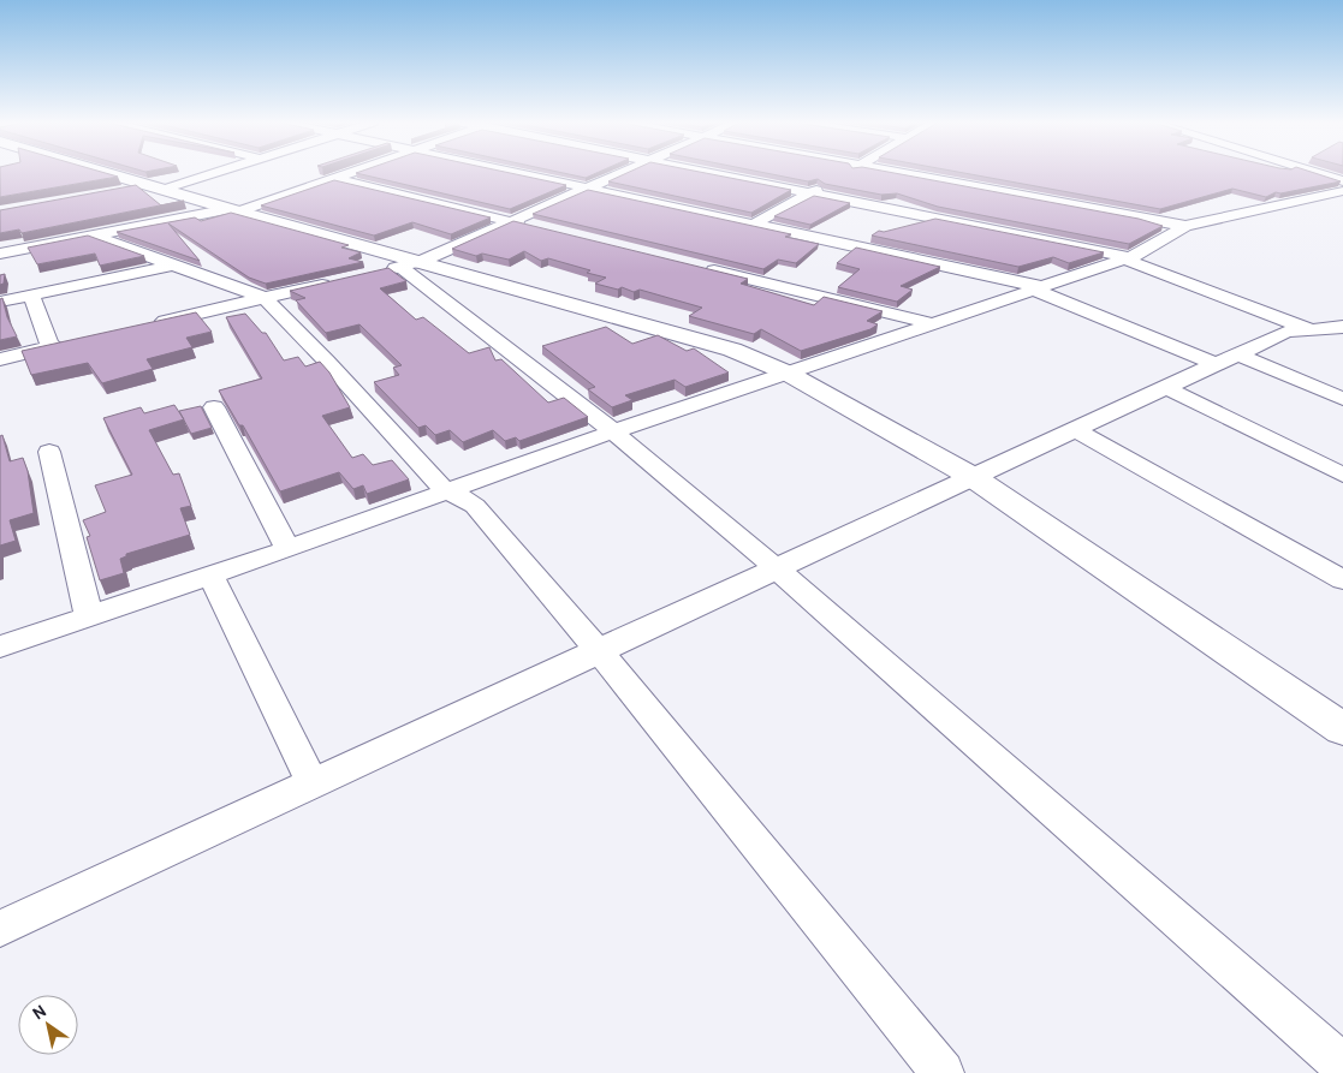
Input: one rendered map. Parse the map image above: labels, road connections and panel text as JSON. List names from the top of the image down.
{
  "north": "top left"
}
